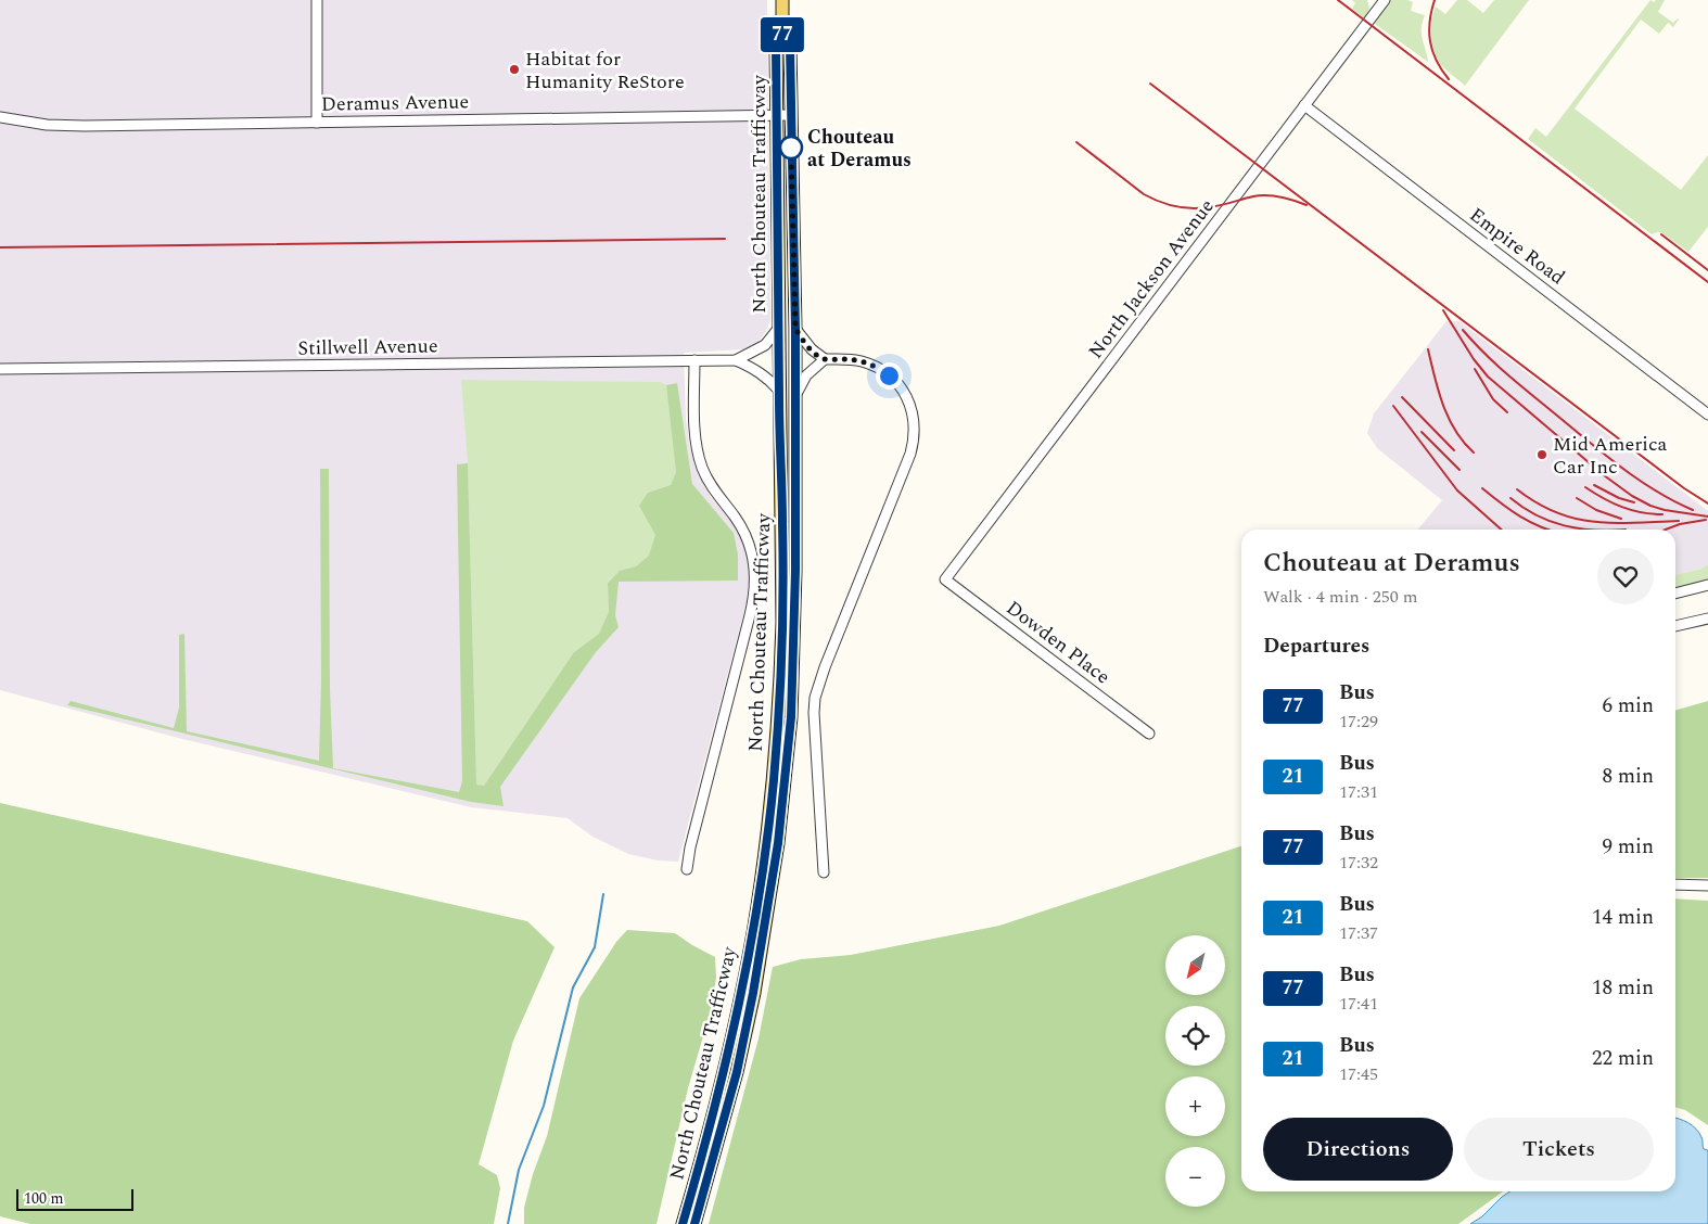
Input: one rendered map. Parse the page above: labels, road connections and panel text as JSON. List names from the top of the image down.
{
  "streets": {
    "main road": ["North Chouteau Trafficway"],
    "street": [
      "Deramus Avenue",
      "Empire Road",
      "North Jackson Avenue",
      "Stillwell Avenue",
      "Dowden Place"
    ]
  },
  "crossings": [
    ["Deramus Avenue", "North Chouteau Trafficway"],
    ["North Chouteau Trafficway", "Stillwell Avenue"],
    ["Empire Road", "North Jackson Avenue"],
    ["North Jackson Avenue", "Dowden Place"]
  ],
  "places": ["Habitat for Humanity ReStore", "Chouteau at Deramus", "Mid America Car Inc"],
  "lines": ["bus line 77"],
  "scale_bar": "100 m",
  "north": "bottom left",
  "page": {
    "on_map": "77",
    "heading": [
      ["Chouteau at Deramus", "Walk · 4 min · 250 m"],
      "Departures"
    ],
    "list": [
      {
        "mark": "77",
        "name": "Bus",
        "note": "17:29",
        "value": "6 min"
      },
      {
        "mark": "21",
        "name": "Bus",
        "note": "17:31",
        "value": "8 min"
      },
      {
        "mark": "77",
        "name": "Bus",
        "note": "17:32",
        "value": "9 min"
      },
      {
        "mark": "21",
        "name": "Bus",
        "note": "17:37",
        "value": "14 min"
      },
      {
        "mark": "77",
        "name": "Bus",
        "note": "17:41",
        "value": "18 min"
      },
      {
        "mark": "21",
        "name": "Bus",
        "note": "17:45",
        "value": "22 min"
      }
    ],
    "map_buttons": ["+", "−"],
    "buttons": ["Directions", "Tickets"],
    "scale": "100 m"
  }
}
